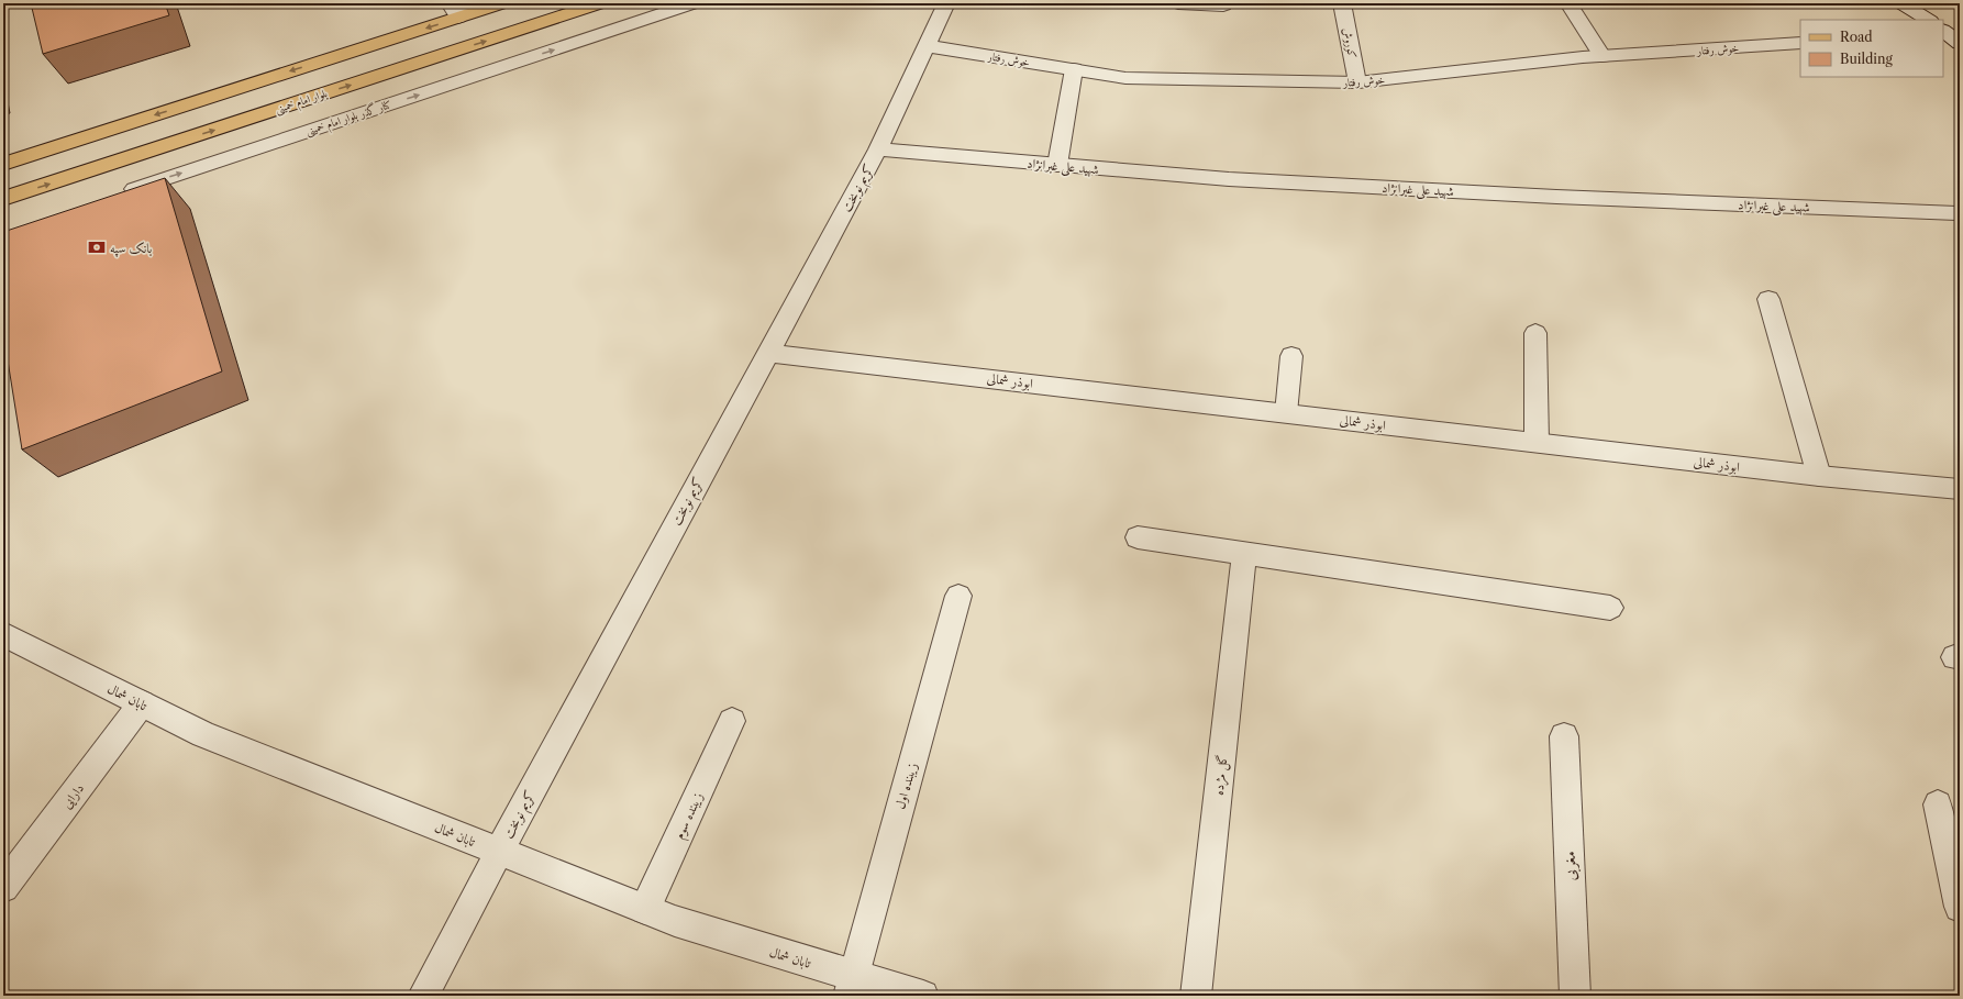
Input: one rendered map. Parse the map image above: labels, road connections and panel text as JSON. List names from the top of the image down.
{
  "streets": {
    "main road": ["بلوار امام خمینی"],
    "street": [
      "کوروش",
      "خوش رفتار",
      "کنار گذر بلوار امام خمینی",
      "شهید علی غبرانژاد",
      "کریم نوبخت",
      "ابوذر شمالی",
      "تابان شمال",
      "گل مژده",
      "زیبنده اول",
      "دارایی",
      "زیبنده سوم",
      "مغربی"
    ]
  },
  "crossings": [
    ["کوروش", "خوش رفتار"],
    ["خوش رفتار", "کریم نوبخت"],
    ["شهید علی غبرانژاد", "کریم نوبخت"],
    ["کریم نوبخت", "ابوذر شمالی"],
    ["کریم نوبخت", "تابان شمال"],
    ["تابان شمال", "زیبنده اول"],
    ["تابان شمال", "دارایی"],
    ["تابان شمال", "زیبنده سوم"]
  ],
  "one_way": ["کنار گذر بلوار امام خمینی"],
  "places": {
    "bank": ["بانک سپه"]
  },
  "legend": ["Road", "Building"]
}
